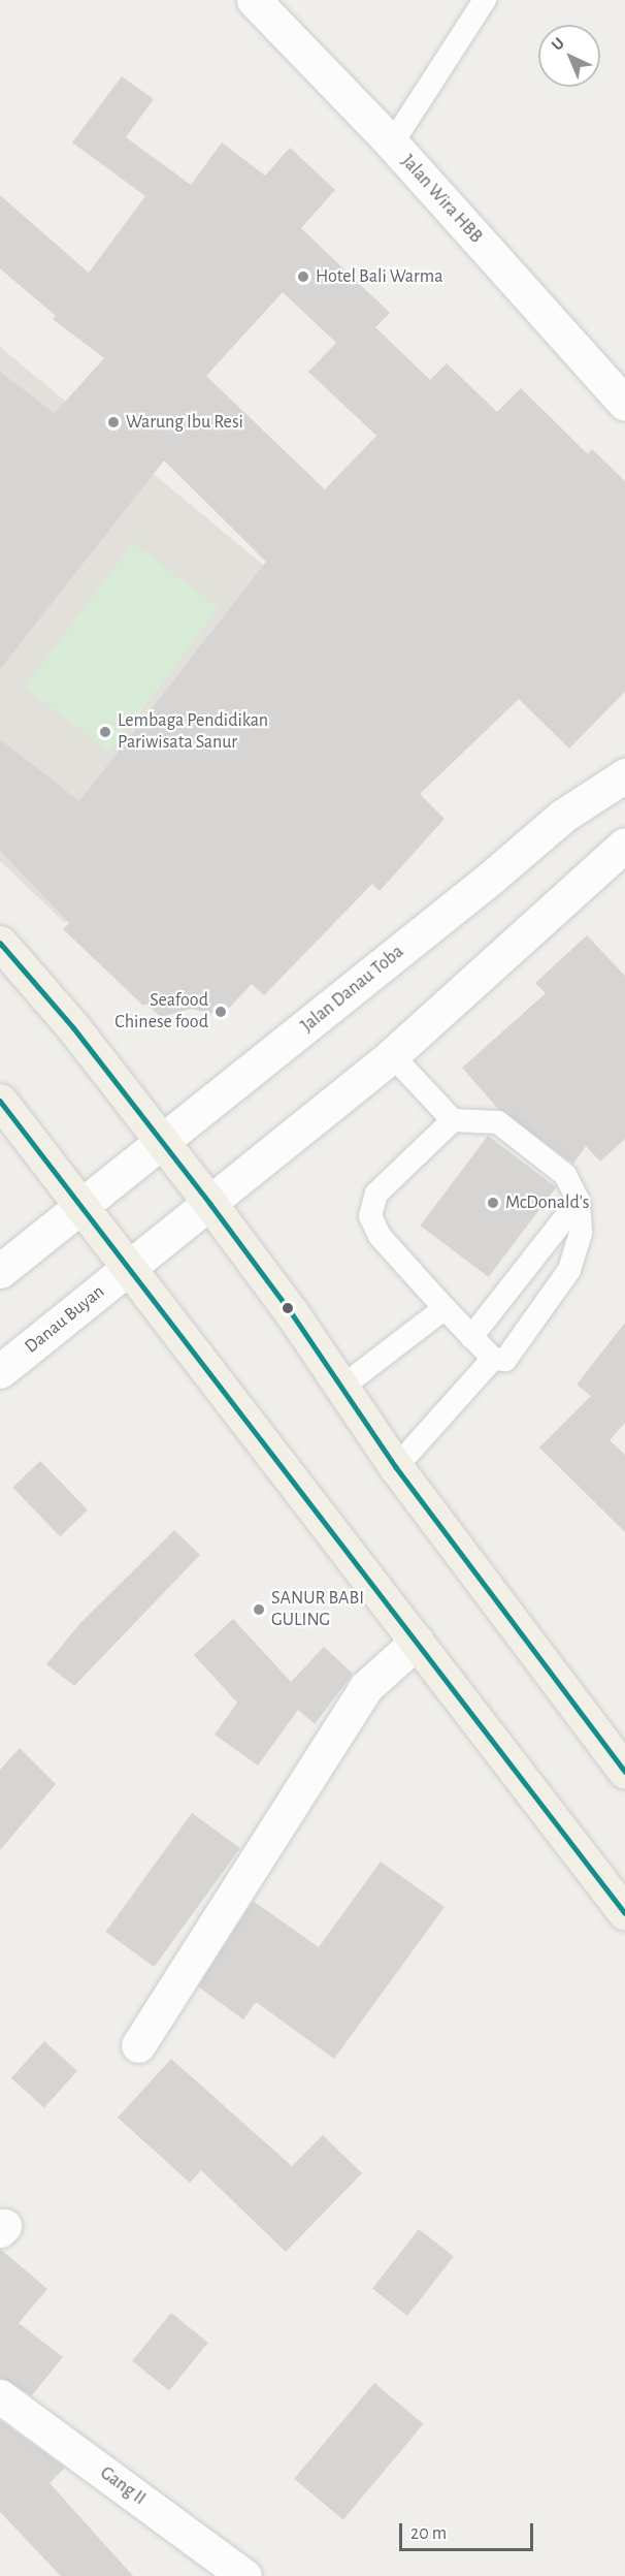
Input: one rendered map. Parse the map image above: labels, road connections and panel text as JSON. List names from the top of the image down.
{
  "streets": {
    "street": [
      "Jalan Wira HBB",
      "Jalan Danau Toba",
      "Danau Buyan",
      "Gang II"
    ]
  },
  "places": [
    "Hotel Bali Warma",
    "Warung Ibu Resi",
    "Lembaga Pendidikan Pariwisata Sanur",
    "Seafood Chinese food",
    "McDonald's",
    "SANUR BABI GULING"
  ],
  "scale_bar": "20 m",
  "north": "top left"
}
